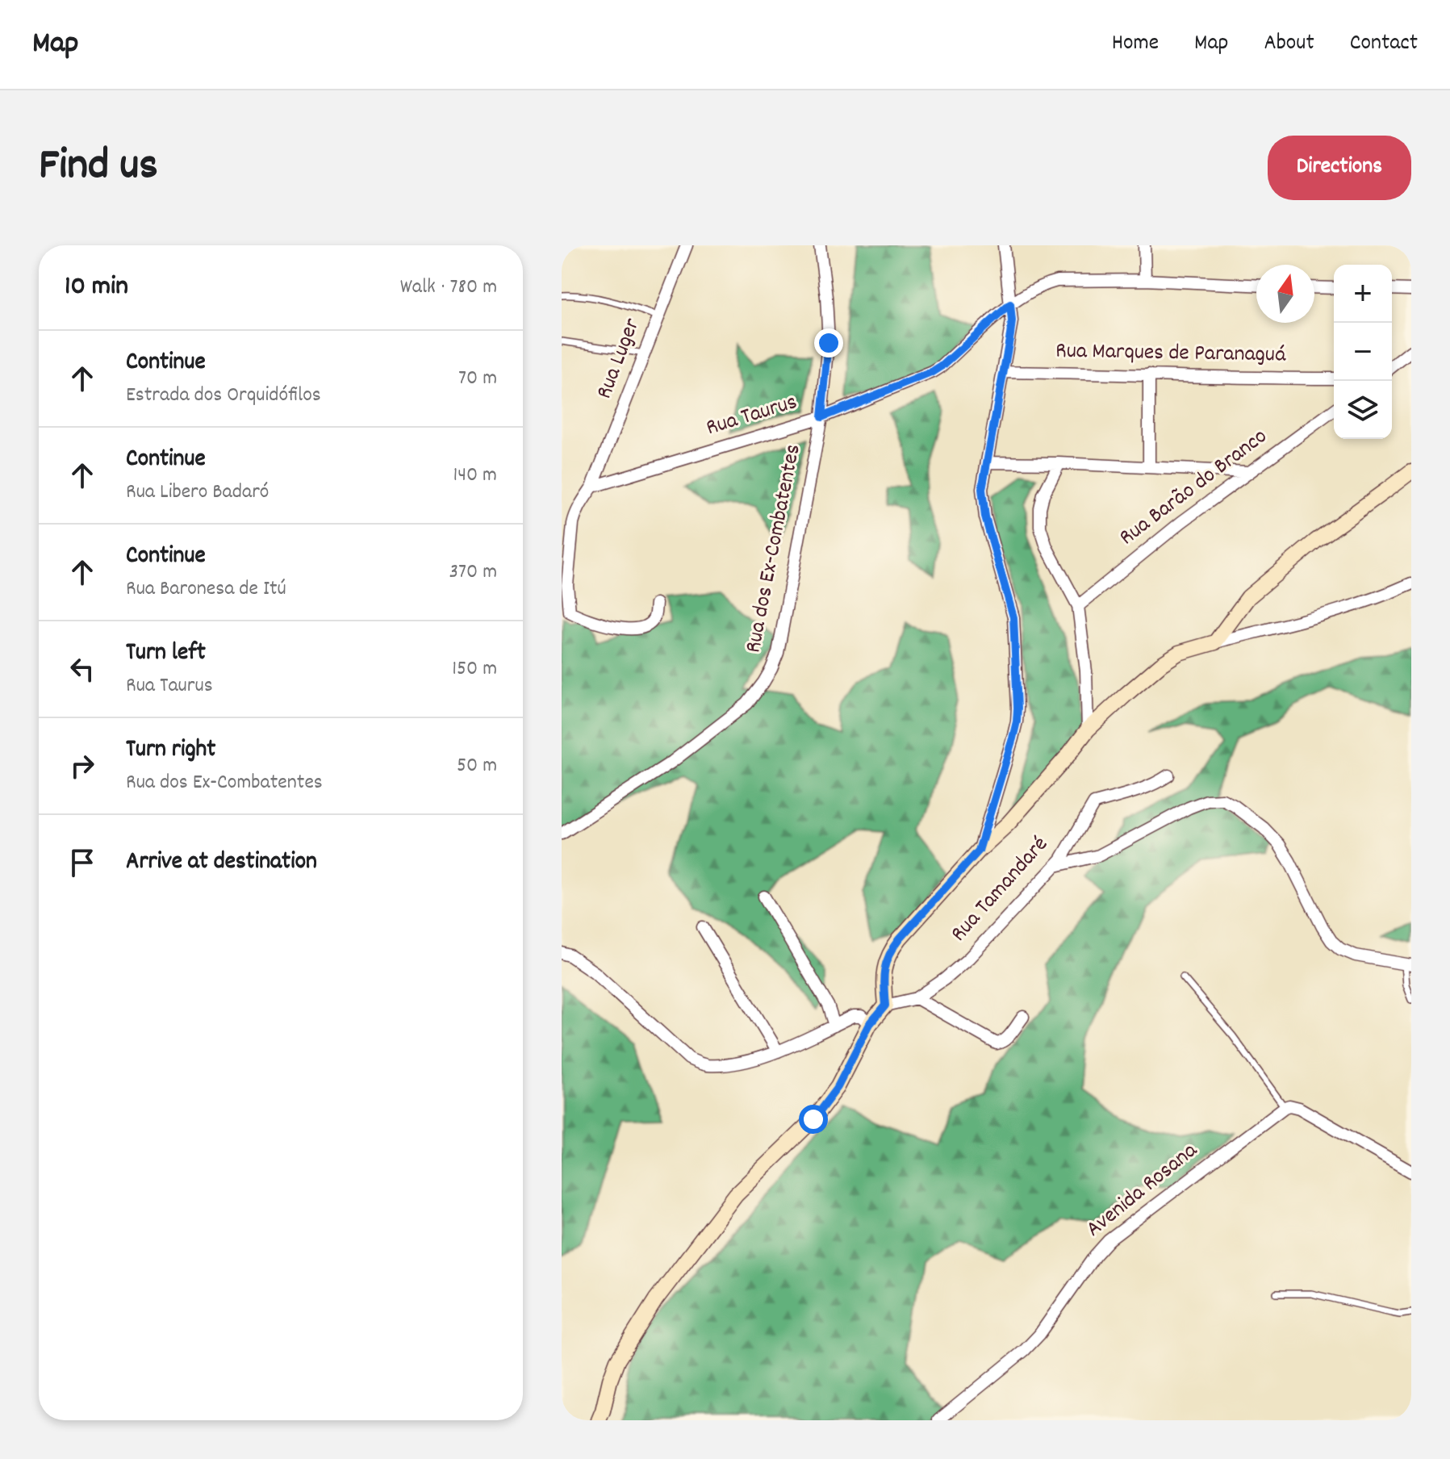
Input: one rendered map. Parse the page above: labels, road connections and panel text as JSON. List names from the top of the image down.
{
  "streets": {
    "street": [
      "Rua Marques de Paranaguá",
      "Rua Luger",
      "Rua Taurus",
      "Rua Barão do Branco",
      "Rua dos Ex-Combatentes",
      "Rua Tamandaré",
      "Avenida Rosana"
    ]
  },
  "crossings": [
    ["Rua Luger", "Rua Taurus"],
    ["Rua Taurus", "Rua dos Ex-Combatentes"]
  ],
  "north": "top",
  "page": {
    "header": "Map",
    "nav": [
      "Home",
      "Map",
      "About",
      "Contact"
    ],
    "title": "Find us",
    "buttons": "Directions",
    "heading": ["10 min", "Walk · 780 m"],
    "map_buttons": ["+", "−"],
    "list": [
      ["Continue", "Estrada dos Orquidófilos", "70 m"],
      ["Continue", "Rua Libero Badaró", "140 m"],
      ["Continue", "Rua Baronesa de Itú", "370 m"],
      ["Turn left", "Rua Taurus", "150 m"],
      ["Turn right", "Rua dos Ex-Combatentes", "50 m"],
      "Arrive at destination"
    ]
  }
}
